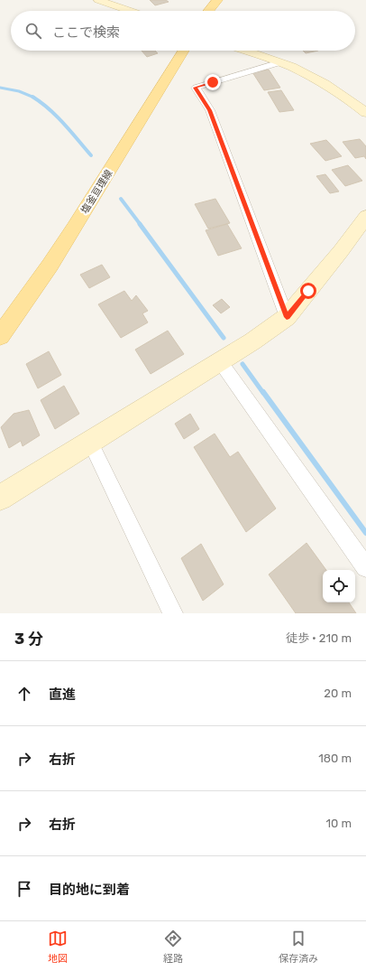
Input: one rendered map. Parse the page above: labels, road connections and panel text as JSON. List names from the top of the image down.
{
  "streets": {
    "main road": ["塩釜亘理線"]
  },
  "page": {
    "search": "ここで検索",
    "heading": ["3 分", "徒歩 · 210 m"],
    "list": [
      ["直進", "20 m"],
      ["右折", "180 m"],
      ["右折", "10 m"],
      "目的地に到着"
    ],
    "nav": ["地図", "経路", "保存済み"]
  }
}
